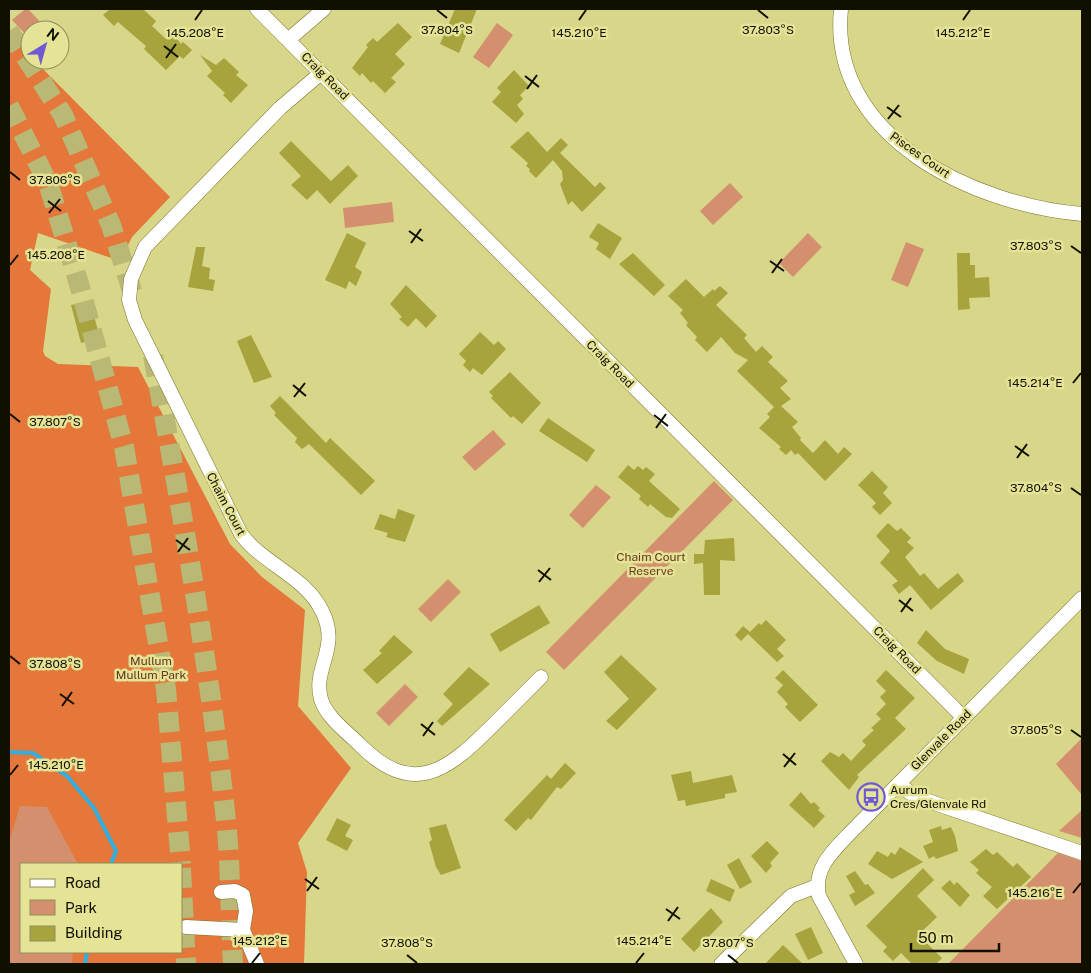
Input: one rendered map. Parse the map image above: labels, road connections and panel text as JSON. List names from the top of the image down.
{
  "streets": {
    "street": [
      "Craig Road",
      "Pisces Court",
      "Chaim Court",
      "Glenvale Road"
    ]
  },
  "crossings": [
    ["Craig Road", "Chaim Court"],
    ["Craig Road", "Glenvale Road"]
  ],
  "parks": ["Chaim Court Reserve", "Mullum Mullum Park"],
  "places": {
    "bus stop": ["Aurum Cres/Glenvale Rd"]
  },
  "legend": ["Road", "Park", "Building"],
  "scale_bar": "50 m",
  "north": "top right",
  "coordinates": [
    "37.804°S",
    "37.803°S",
    "145.208°E",
    "145.210°E",
    "145.212°E",
    "37.806°S",
    "145.214°E",
    "37.807°S",
    "37.808°S",
    "37.805°S",
    "145.216°E"
  ]
}
